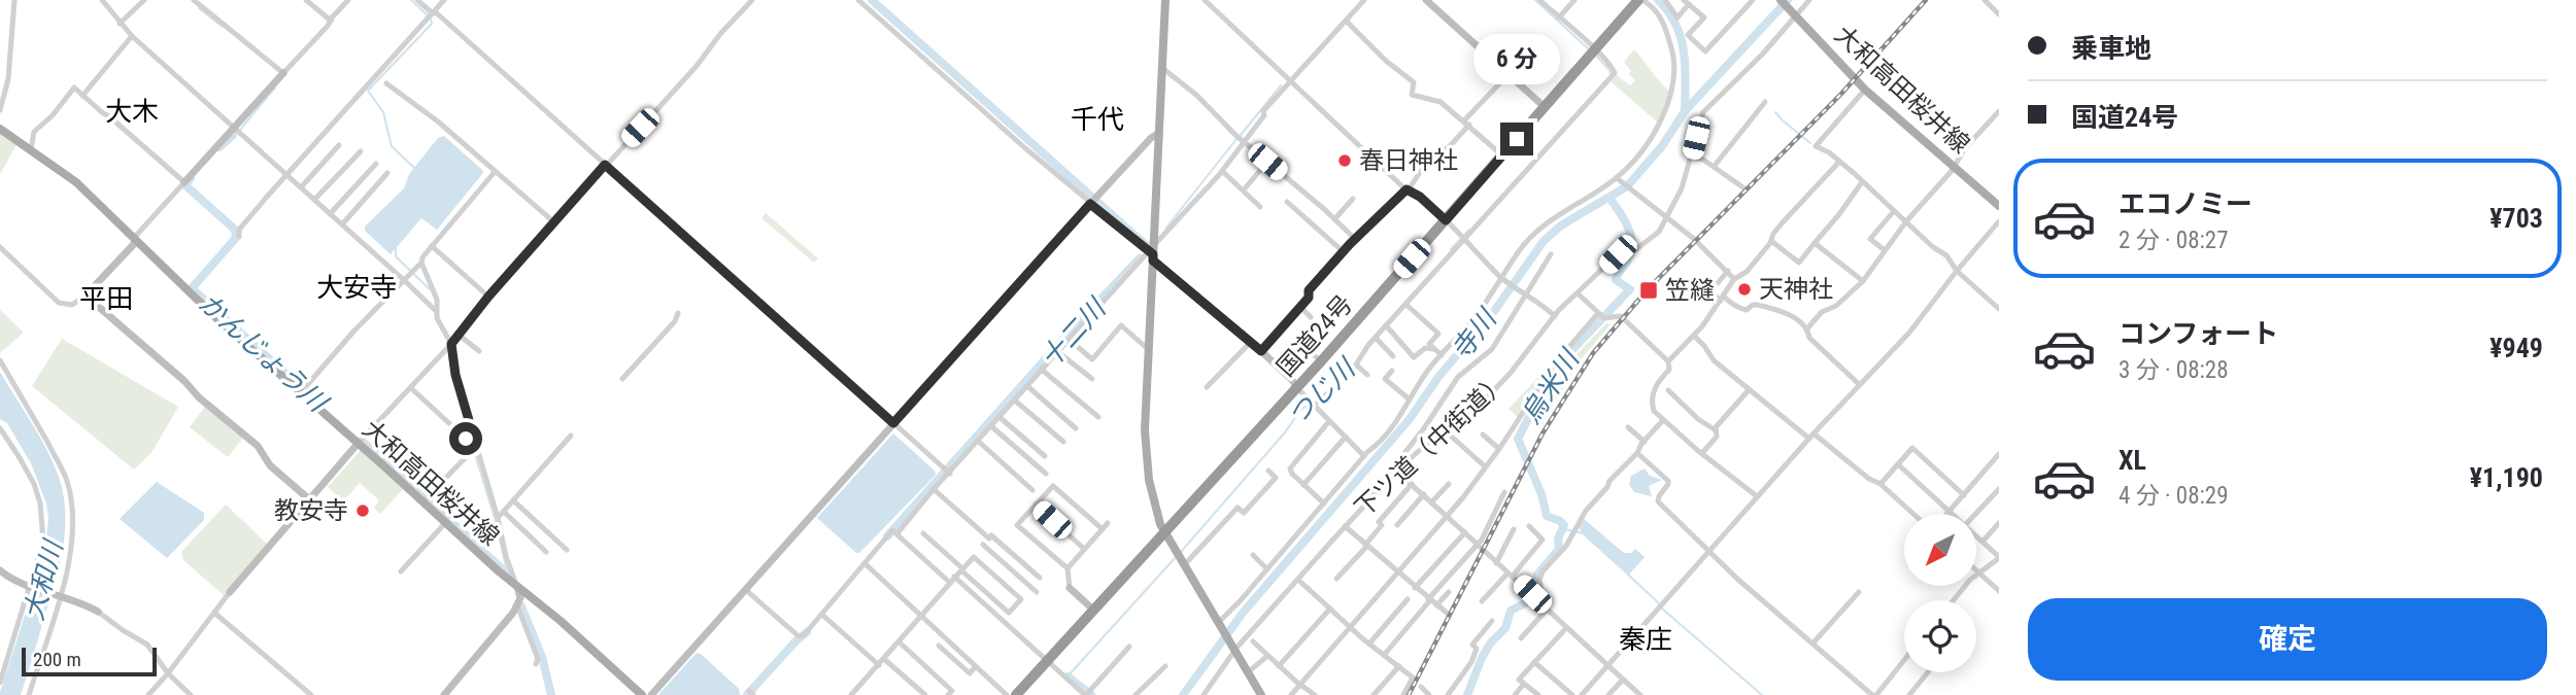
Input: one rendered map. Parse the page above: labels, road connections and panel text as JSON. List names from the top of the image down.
{
  "streets": {
    "highway": ["国道24号"],
    "main road": ["大和高田桜井線"],
    "street": ["下ツ道（中街道）"]
  },
  "crossings": [
    ["大和高田桜井線", "下ツ道（中街道）"]
  ],
  "districts": [
    "大木",
    "千代",
    "大安寺",
    "平田",
    "秦庄"
  ],
  "water": [
    "十二川",
    "寺川",
    "かんじょう川",
    "烏米川",
    "つじ川",
    "大和川"
  ],
  "places": {
    "other": ["春日神社", "天神社", "教安寺"],
    "transit": ["笠縫"]
  },
  "scale_bar": "200 m",
  "north": "bottom left",
  "page": {
    "banner": ["乗車地", "国道24号"],
    "bubble": "6 分",
    "list": [
      {
        "name": "エコノミー",
        "note": "2 分 · 08:27",
        "value": "¥703"
      },
      {
        "name": "コンフォート",
        "note": "3 分 · 08:28",
        "value": "¥949"
      },
      {
        "name": "XL",
        "note": "4 分 · 08:29",
        "value": "¥1,190"
      }
    ],
    "buttons": "確定",
    "scale": "200 m"
  }
}
